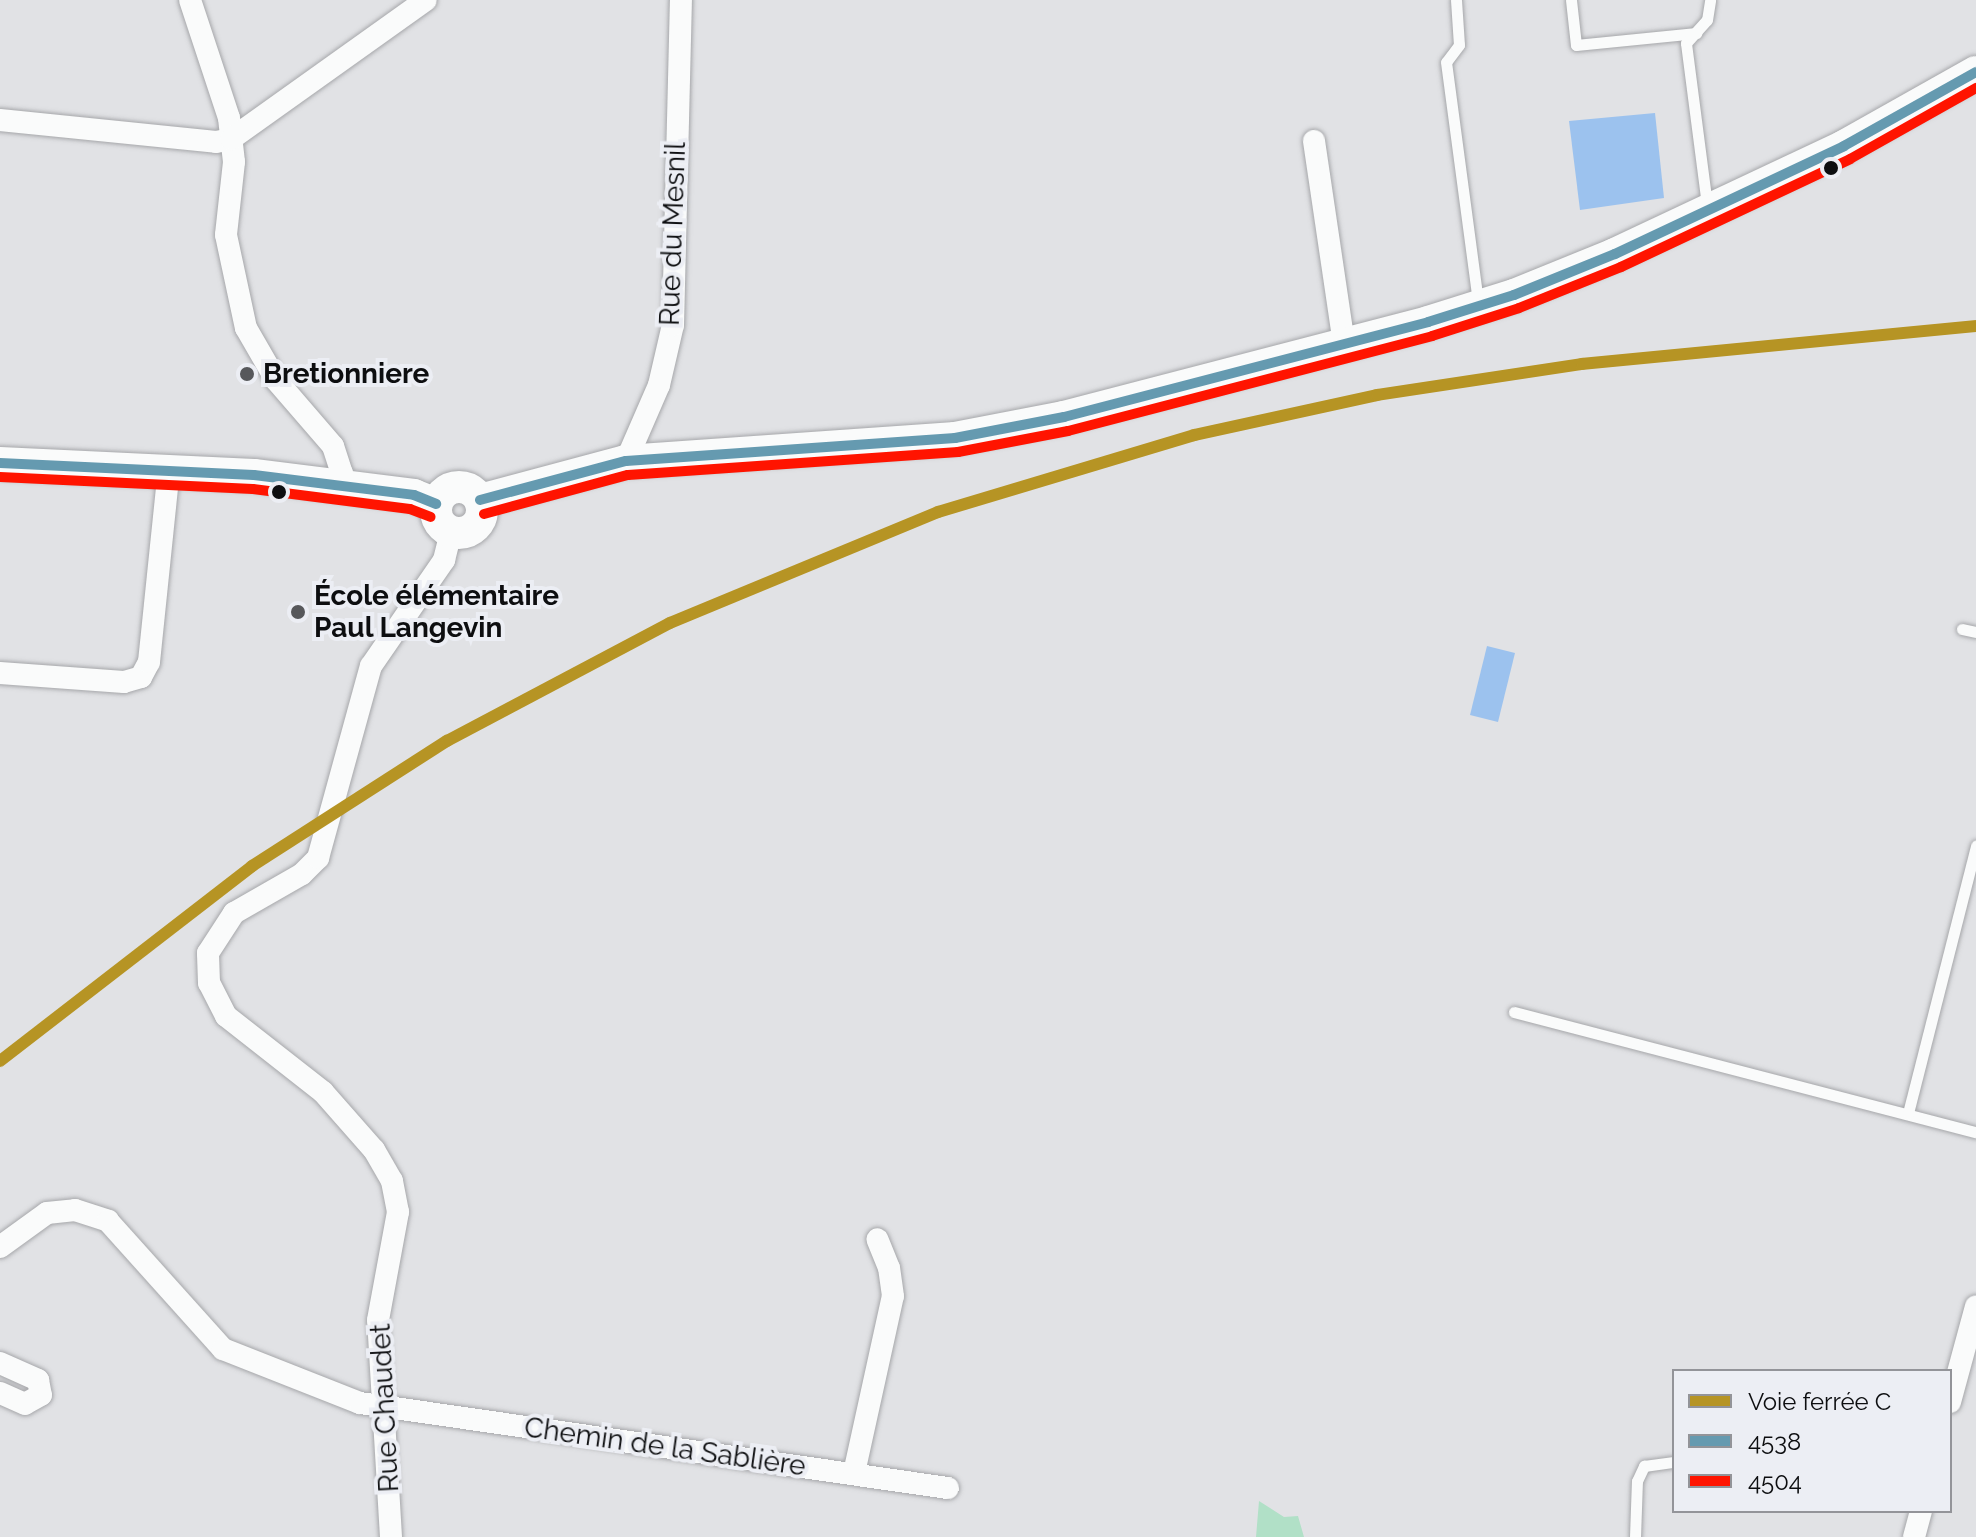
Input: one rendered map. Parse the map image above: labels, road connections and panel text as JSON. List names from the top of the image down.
{
  "streets": {
    "street": ["Rue du Mesnil", "Rue Chaudet", "Chemin de la Sablière"]
  },
  "crossings": [
    ["Rue Chaudet", "Chemin de la Sablière"]
  ],
  "places": ["Bretionniere", "École élémentaire Paul Langevin"],
  "lines": ["transit line 4538", "transit line 4504", "rail line C"],
  "legend": ["Voie ferrée C", "4538", "4504"]
}
